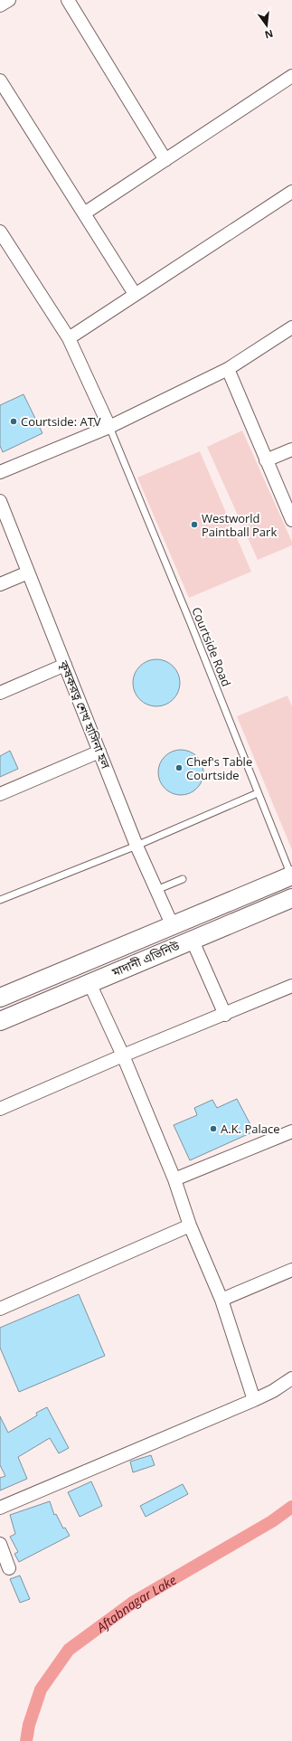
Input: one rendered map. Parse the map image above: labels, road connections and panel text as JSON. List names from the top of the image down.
{
  "streets": {
    "main road": ["মাদানী এভিনিউ"],
    "street": ["কৃষকরত্ন শেখ হাসিনা হল"],
    "lane": ["Courtside Road"]
  },
  "crossings": [
    ["Courtside Road", "মাদানী এভিনিউ"],
    ["কৃষকরত্ন শেখ হাসিনা হল", "মাদানী এভিনিউ"]
  ],
  "water": ["Aftabnagar Lake"],
  "places": [
    "Courtside: ATV",
    "Westworld Paintball Park",
    "Chef's Table Courtside",
    "A.K. Palace"
  ],
  "north": "bottom"
}
